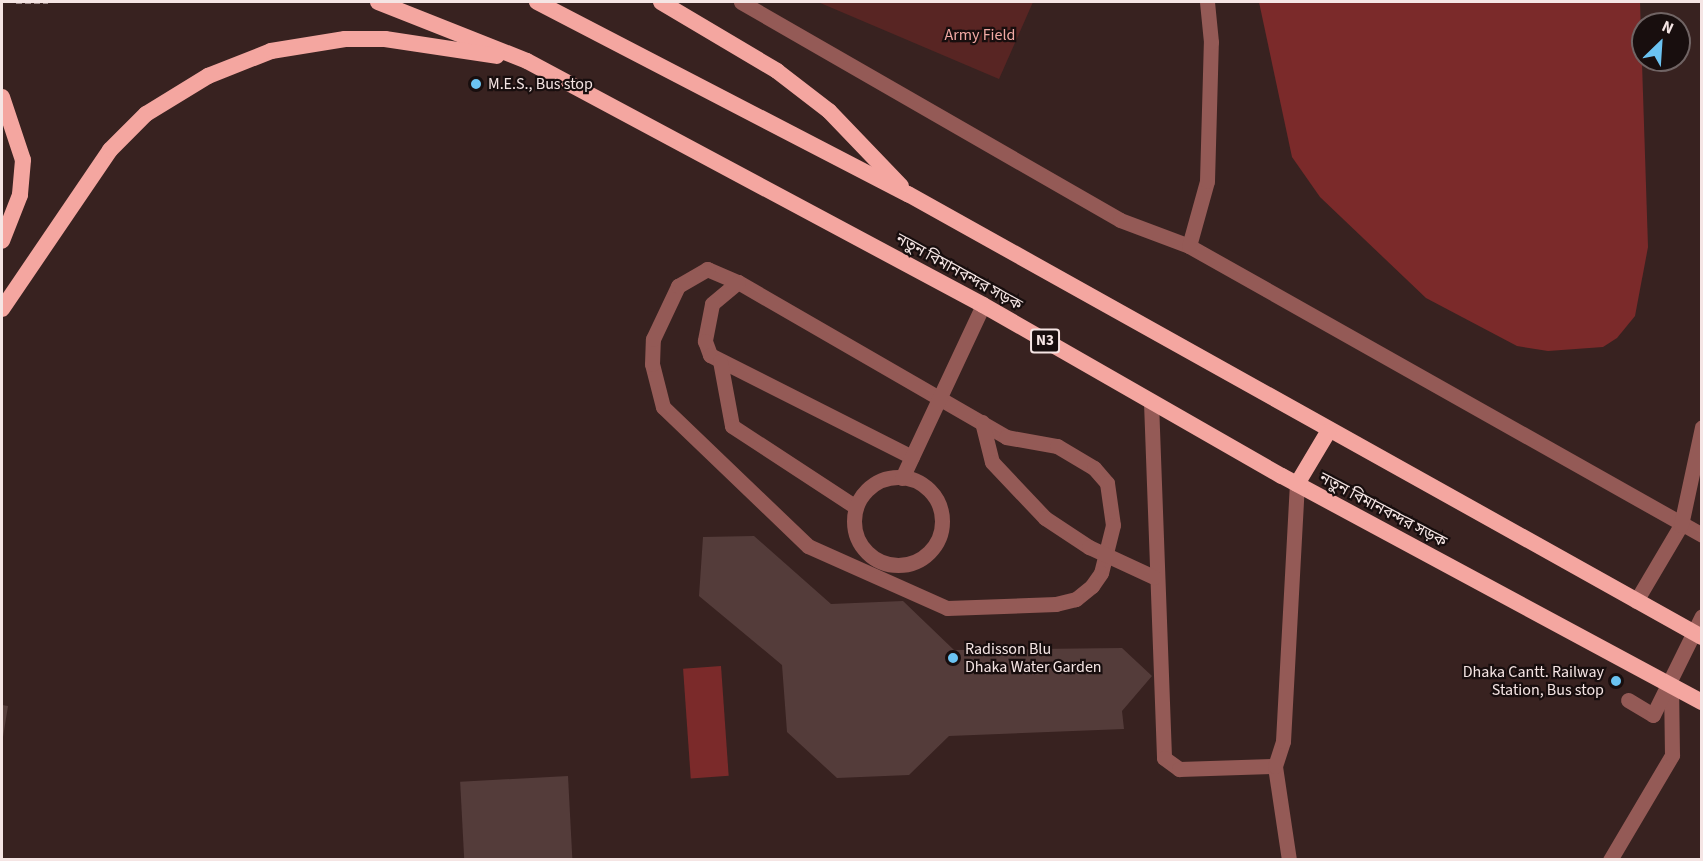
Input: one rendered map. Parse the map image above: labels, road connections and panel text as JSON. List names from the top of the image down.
{
  "streets": {
    "highway": ["নতুন বিমানবন্দর সড়ক", "N3"]
  },
  "parks": ["Army Field"],
  "places": ["M.E.S., Bus stop", "Radisson Blu Dhaka Water Garden", "Dhaka Cantt. Railway Station, Bus stop"],
  "north": "top right"
}
